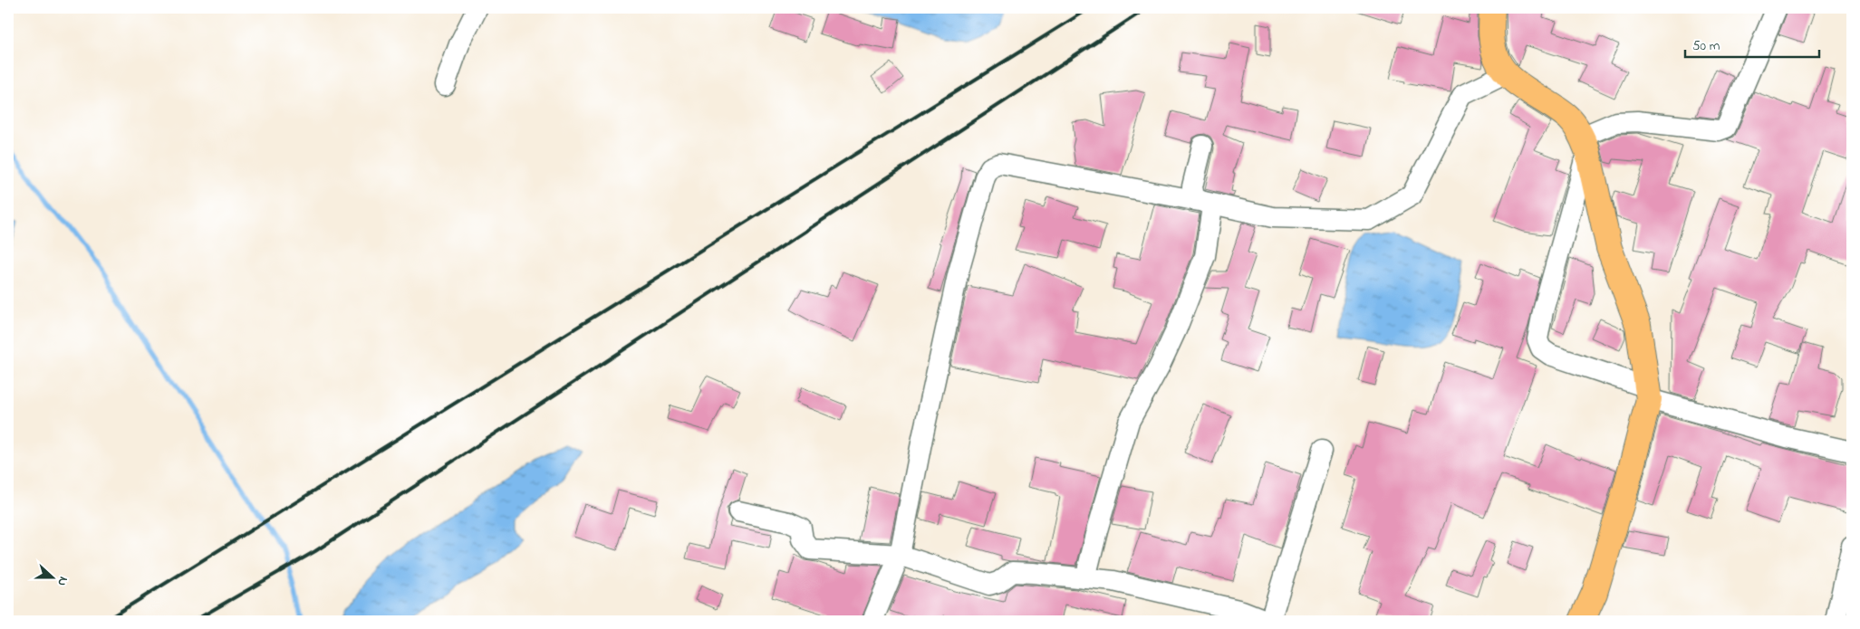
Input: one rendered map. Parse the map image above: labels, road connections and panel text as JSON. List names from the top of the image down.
{
  "scale_bar": "50 m",
  "north": "right"
}
